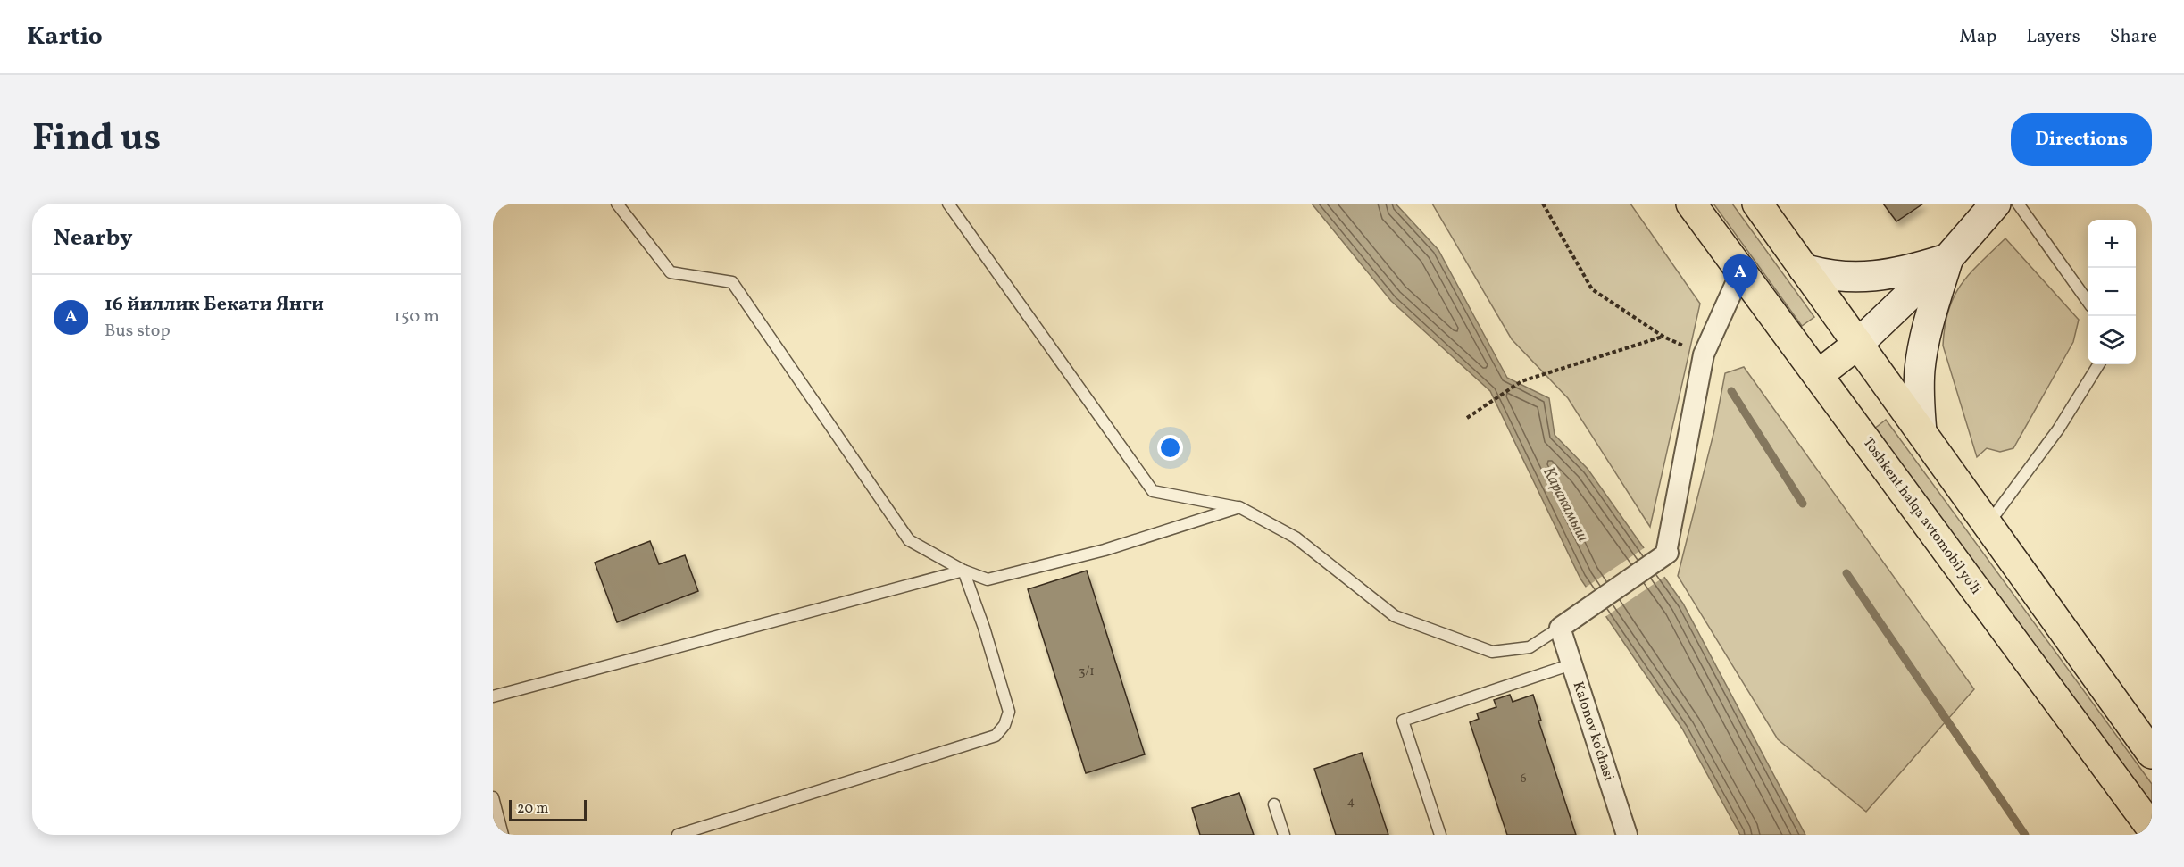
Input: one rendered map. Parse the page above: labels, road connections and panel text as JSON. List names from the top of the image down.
{
  "streets": {
    "highway": ["Toshkent halqa avtomobil yo'li"],
    "street": ["Kalonov ko'chasi"]
  },
  "water": ["Каракамыш"],
  "house_numbers": ["3/1", "6", "4"],
  "scale_bar": "20 m",
  "page": {
    "header": "Kartio",
    "nav": ["Map", "Layers", "Share"],
    "title": "Find us",
    "buttons": "Directions",
    "heading": "Nearby",
    "map_buttons": ["+", "−"],
    "pins": "A",
    "list": [
      {
        "mark": "A",
        "name": "16 йиллик Бекати Янги",
        "note": "Bus stop",
        "value": "150 m"
      }
    ],
    "scale": "20 m"
  }
}
